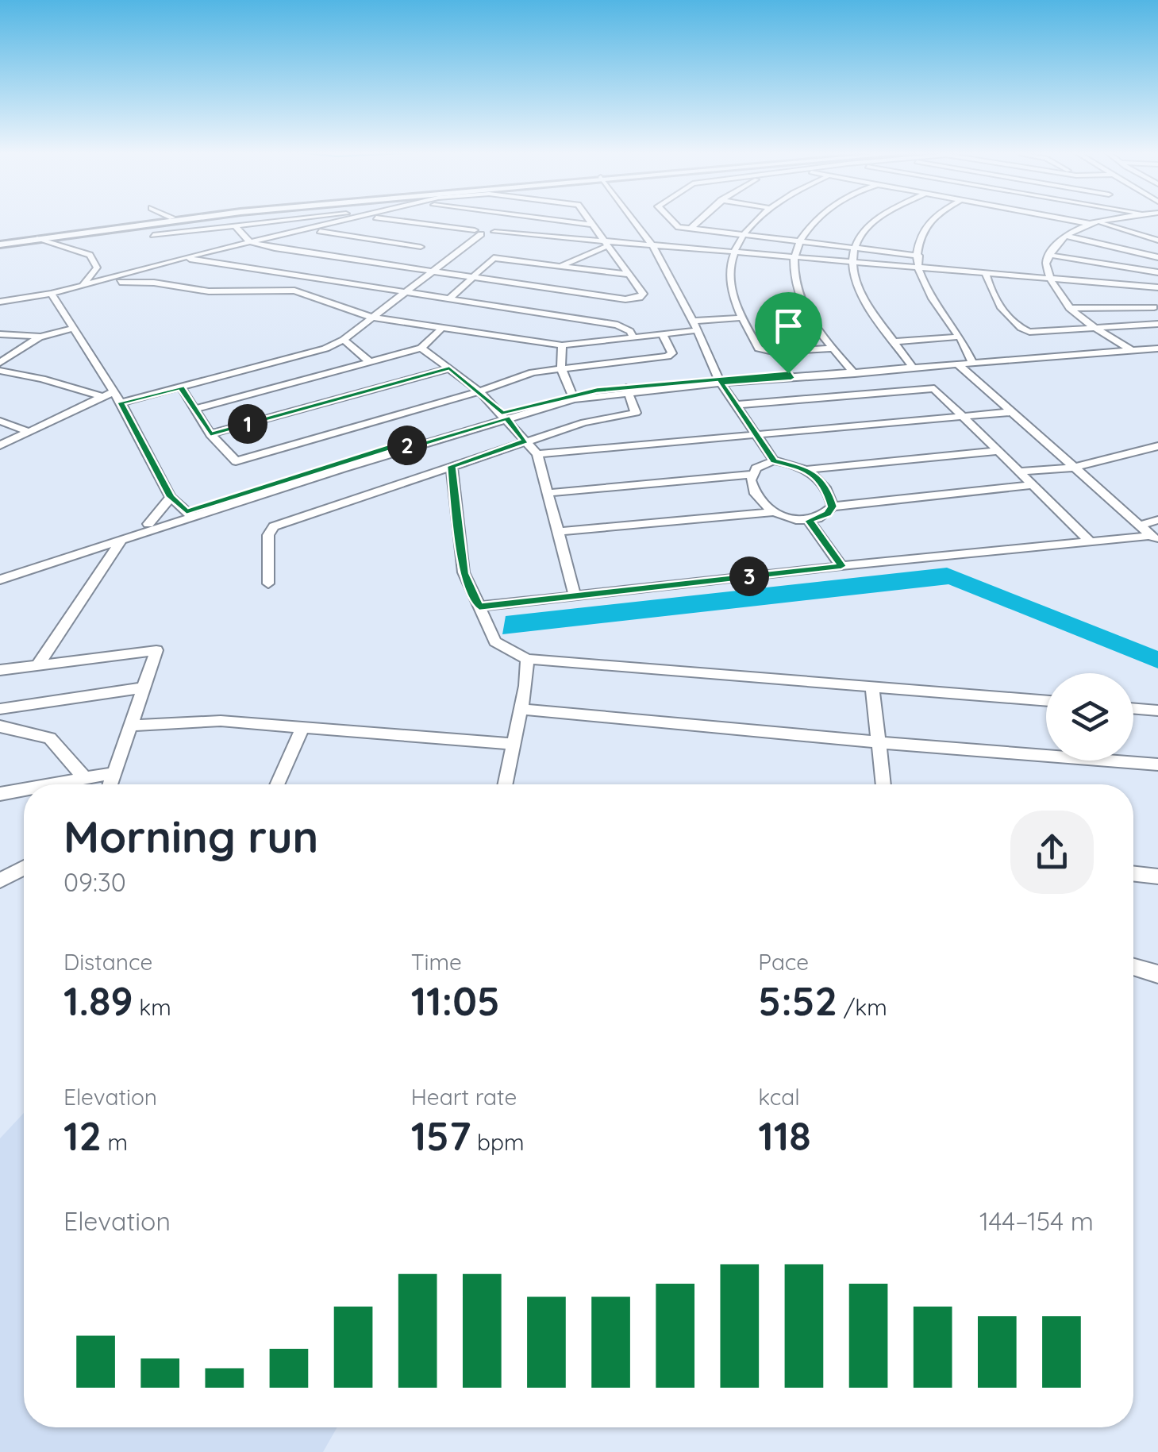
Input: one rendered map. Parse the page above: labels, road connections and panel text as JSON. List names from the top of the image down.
{
  "page": {
    "pins": ["1", "2", "3"],
    "heading": ["Morning run", "09:30"],
    "stats": [
      ["Distance", "1.89 km"],
      ["Time", "11:05"],
      ["Pace", "5:52 /km"],
      ["Elevation", "12 m"],
      ["Heart rate", "157 bpm"],
      ["kcal", "118"]
    ],
    "chart": ["Elevation", "144–154 m"]
  }
}
